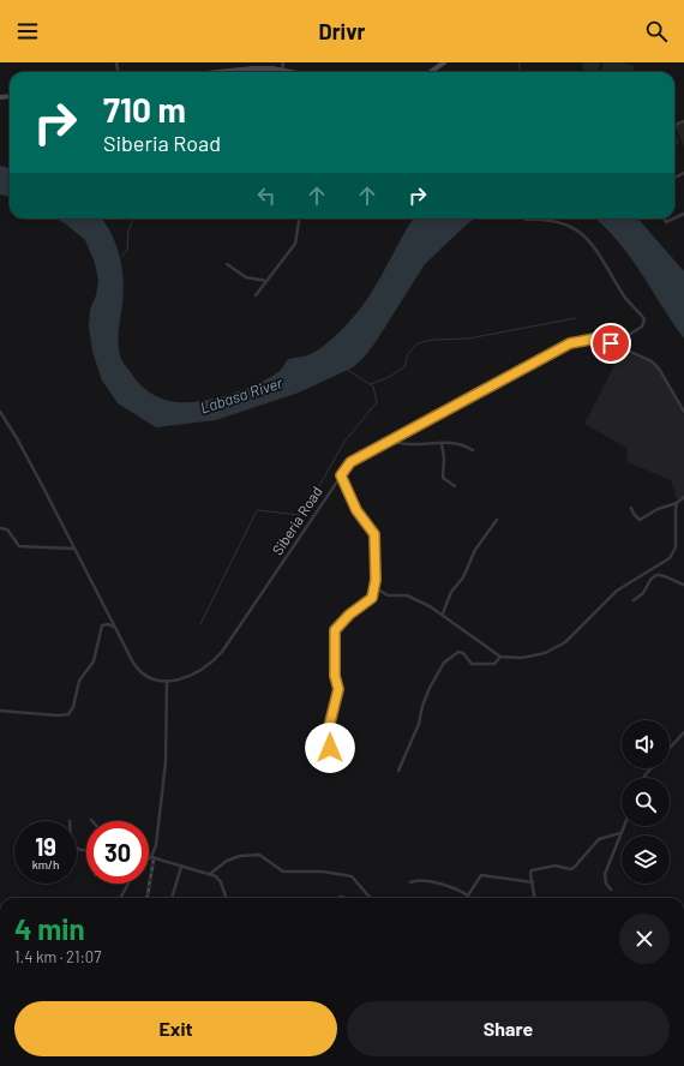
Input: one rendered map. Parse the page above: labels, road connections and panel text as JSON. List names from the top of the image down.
{
  "streets": {
    "street": ["Siberia Road"]
  },
  "water": ["Labasa River"],
  "page": {
    "header": "Drivr",
    "turn": ["710 m", "Siberia Road"],
    "speed": "19 km/h",
    "limit": "30",
    "heading": ["4 min", "1.4 km · 21:07"],
    "buttons": ["Exit", "Share"]
  }
}
